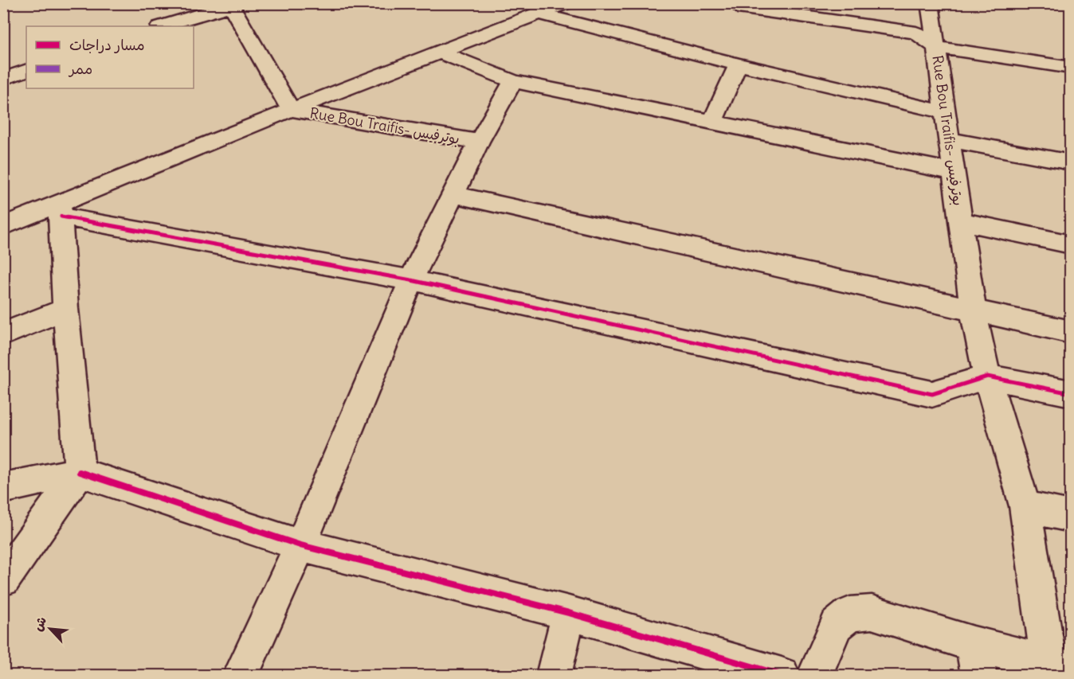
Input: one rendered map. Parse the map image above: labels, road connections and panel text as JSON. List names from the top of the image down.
{
  "streets": {
    "street": ["Rue Bou Traifis- بوترفيس"]
  },
  "legend": ["مسار دراجات", "ممر"],
  "north": "top left"
}
